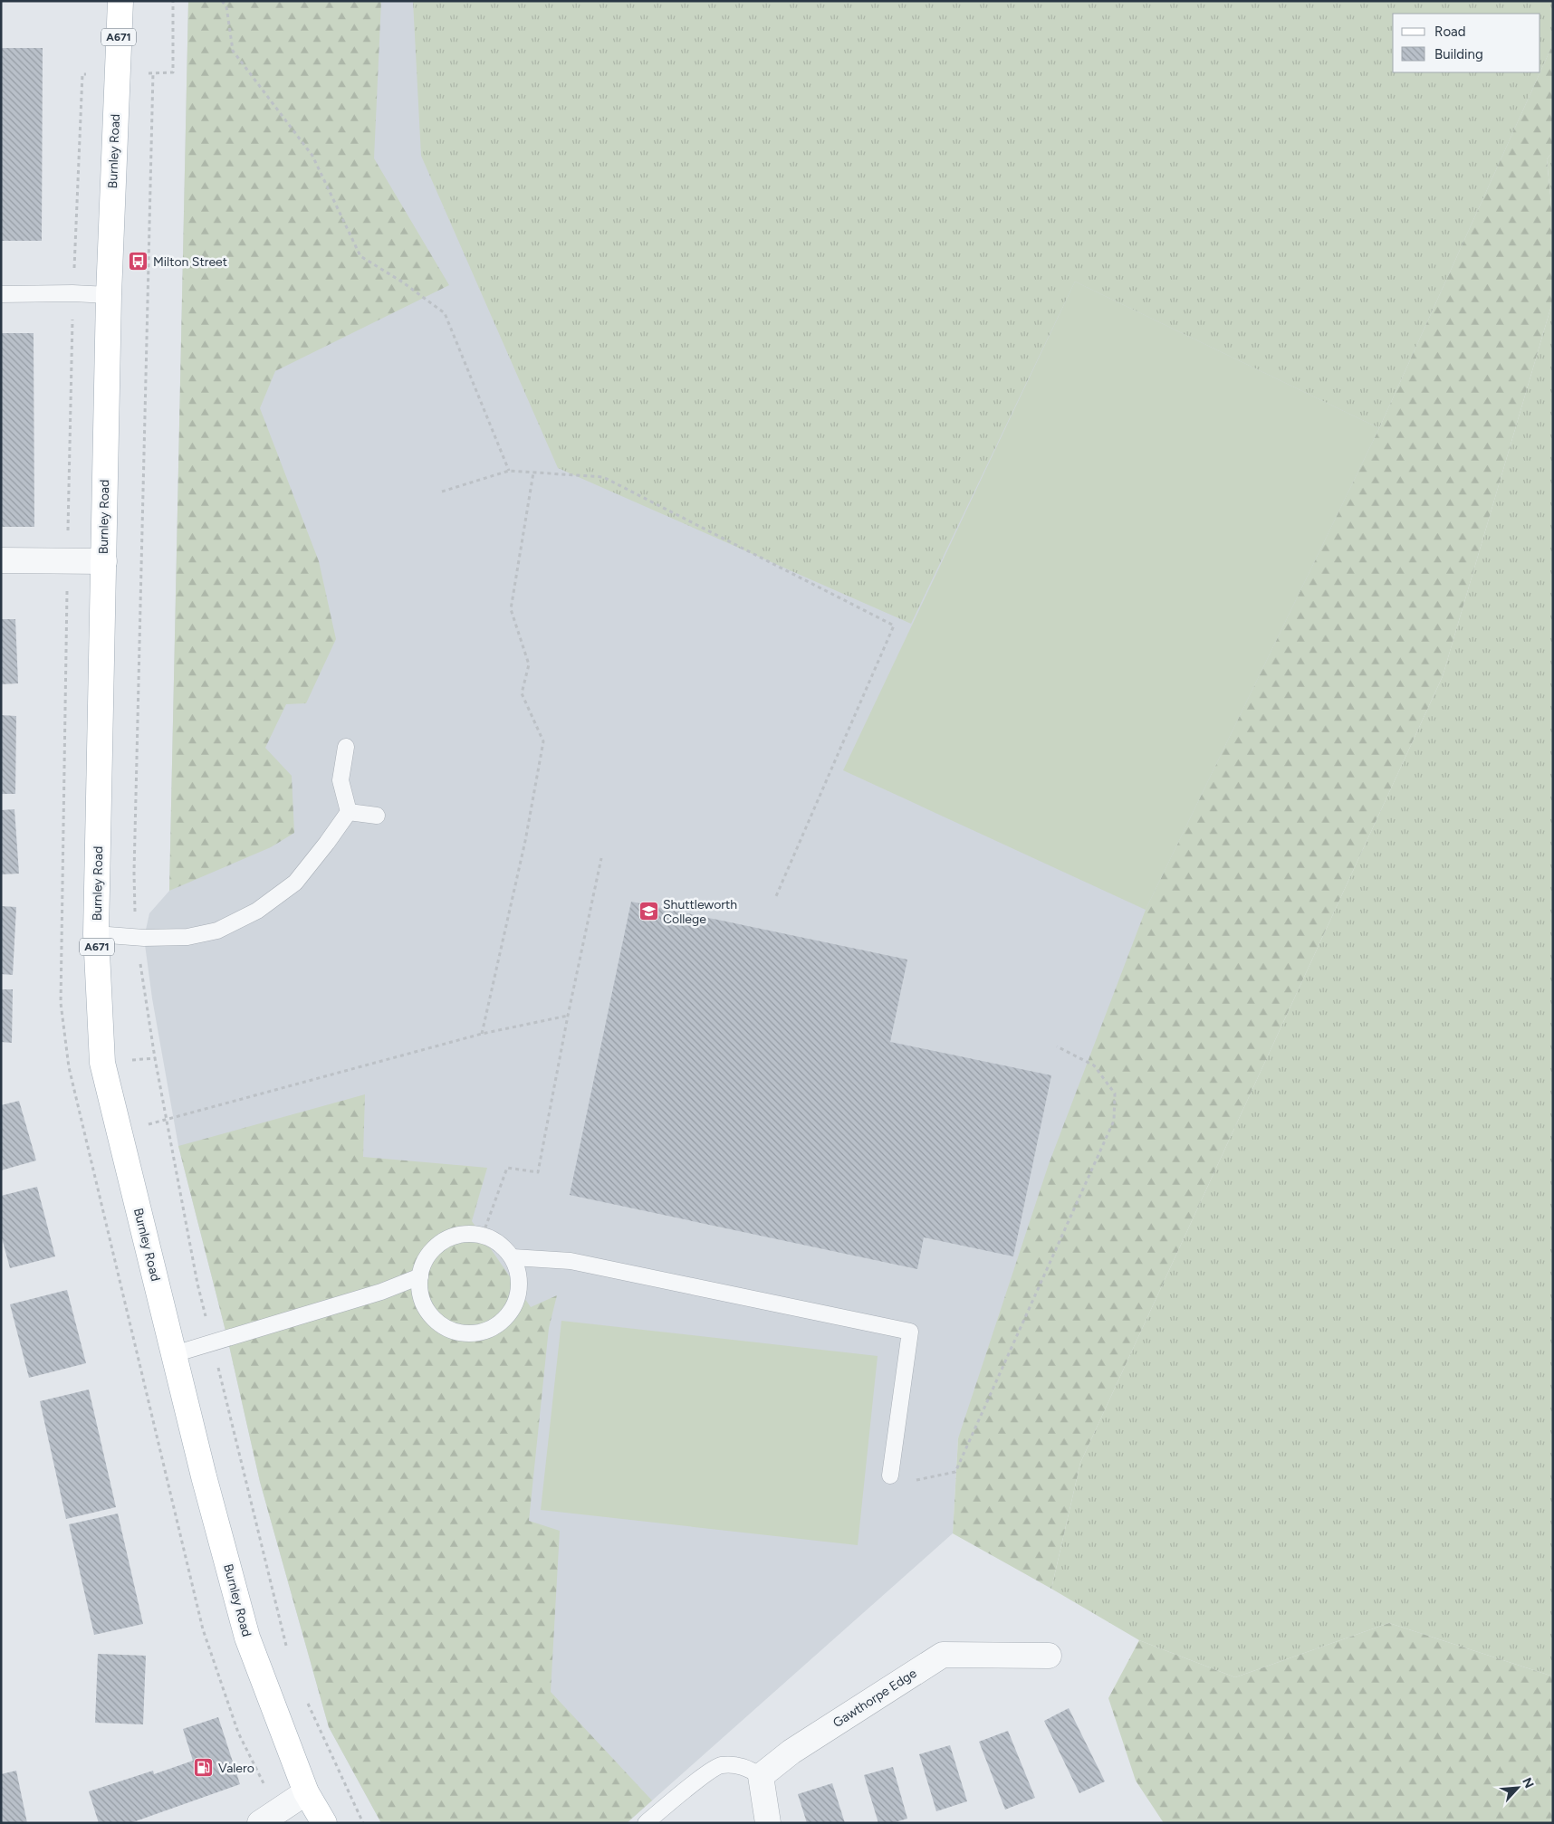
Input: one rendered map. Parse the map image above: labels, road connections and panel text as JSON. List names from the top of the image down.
{
  "streets": {
    "main road": ["A671", "Burnley Road"],
    "street": ["Gawthorpe Edge"]
  },
  "crossings": [
    ["A671", "Burnley Road"]
  ],
  "places": {
    "bus stop": ["Milton Street"],
    "school or university": ["Shuttleworth College"],
    "fuel station": ["Valero"]
  },
  "legend": ["Road", "Building"],
  "north": "top right"
}
